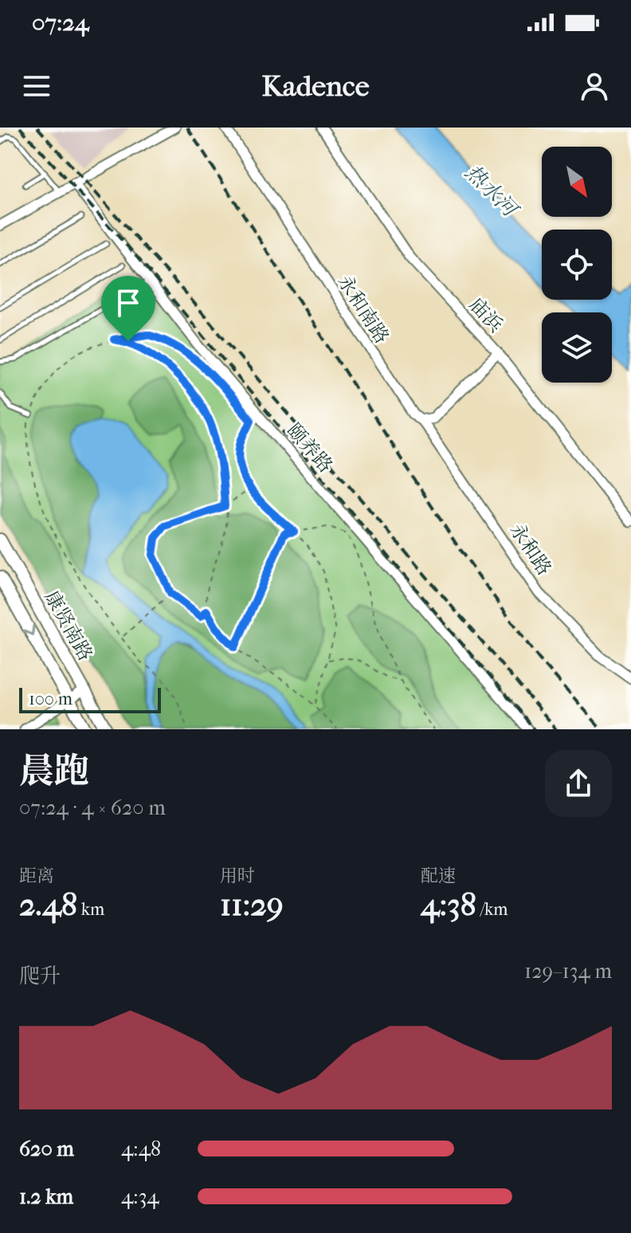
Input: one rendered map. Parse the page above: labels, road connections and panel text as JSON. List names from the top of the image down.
{
  "streets": {
    "street": [
      "永和南路",
      "庙浜",
      "颐养路",
      "永和路",
      "康贤南路"
    ]
  },
  "crossings": [
    ["永和南路", "永和路"]
  ],
  "water": ["热水河"],
  "scale_bar": "100 m",
  "north": "bottom right",
  "page": {
    "status": "07:24",
    "header": "Kadence",
    "scale": "100 m",
    "heading": ["晨跑", "07:24 · 4 × 620 m"],
    "stats": [
      ["距离", "2.48 km"],
      ["用时", "11:29"],
      ["配速", "4:38 /km"]
    ],
    "chart": ["爬升", "129–134 m"],
    "list": [
      {
        "name": "620 m",
        "note": "4:48"
      },
      {
        "name": "1.2 km",
        "note": "4:34"
      }
    ]
  }
}
